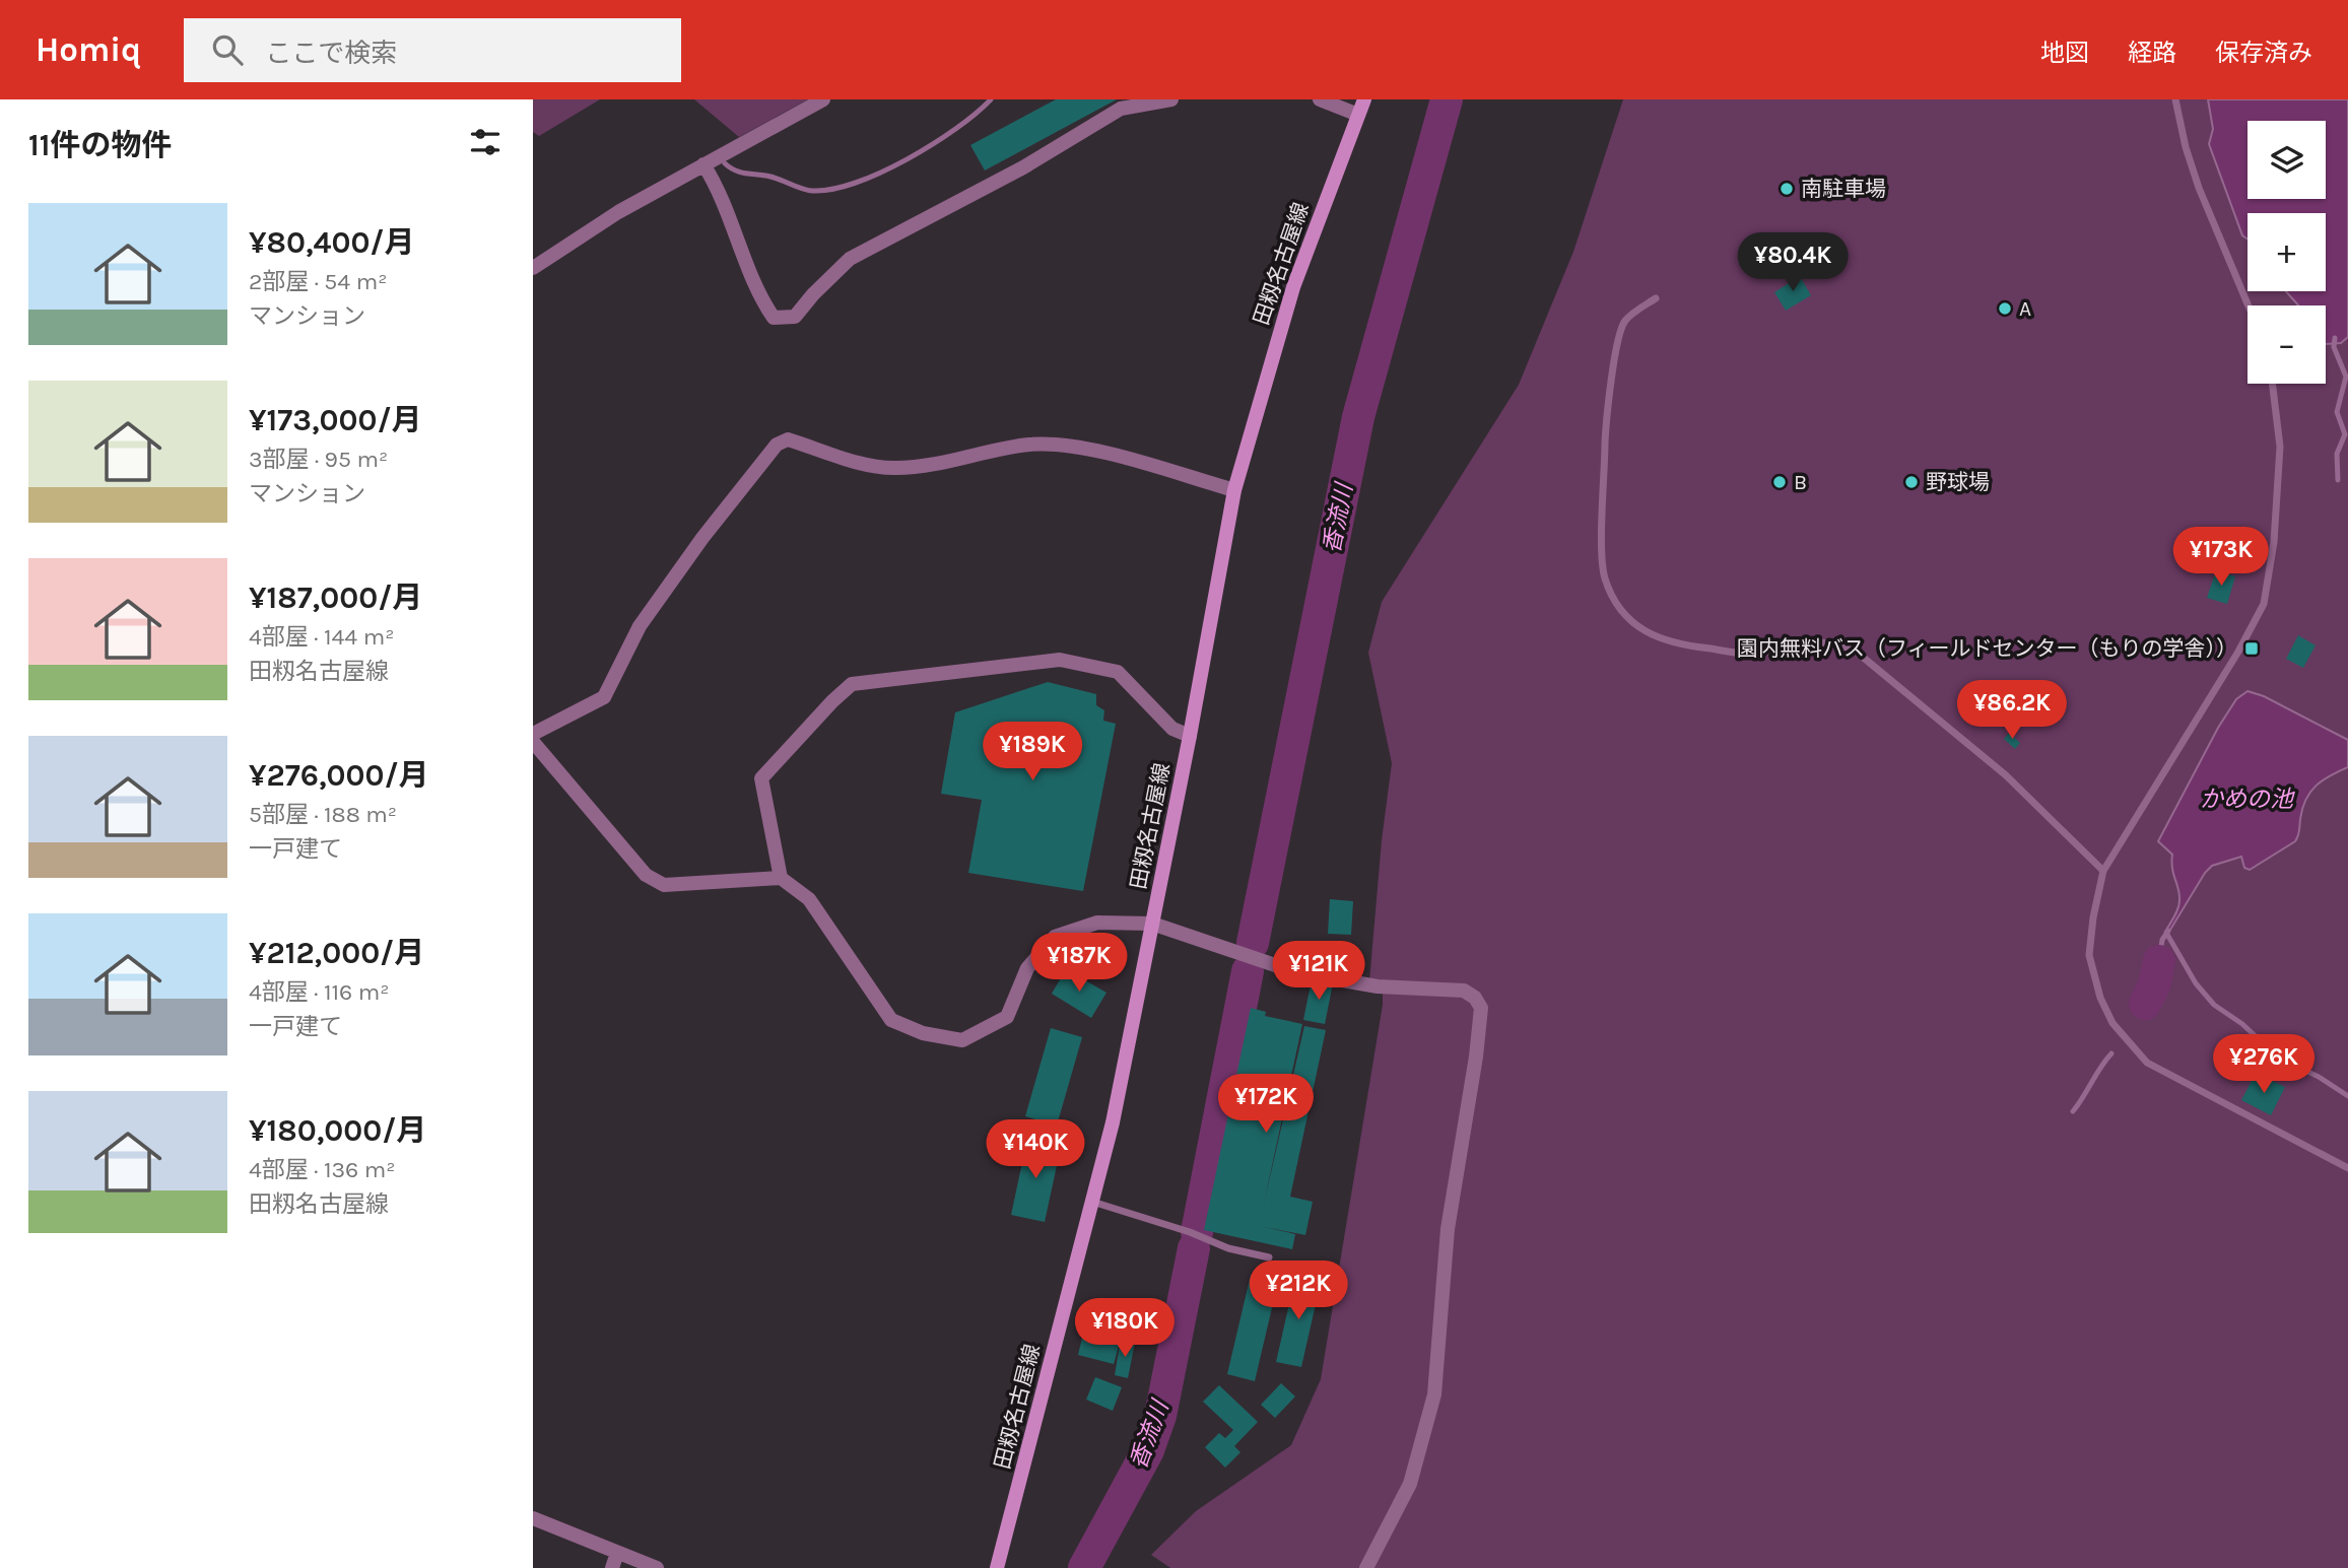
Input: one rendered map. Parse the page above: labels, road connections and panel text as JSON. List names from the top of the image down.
{
  "streets": {
    "main road": ["田籾名古屋線"]
  },
  "water": ["香流川", "かめの池"],
  "places": {
    "other": [
      "南駐車場",
      "A",
      "B",
      "野球場"
    ],
    "transit": ["園内無料バス（フィールドセンター（もりの学舎））"]
  },
  "page": {
    "header": "Homiq",
    "search": "ここで検索",
    "nav": ["地図", "経路", "保存済み"],
    "heading": "11件の物件",
    "map_buttons": ["+", "−"],
    "list": [
      {
        "name": "¥80,400/月",
        "note": "2部屋 · 54 m² · マンション"
      },
      {
        "name": "¥173,000/月",
        "note": "3部屋 · 95 m² · マンション"
      },
      {
        "name": "¥187,000/月",
        "note": "4部屋 · 144 m² · 田籾名古屋線"
      },
      {
        "name": "¥276,000/月",
        "note": "5部屋 · 188 m² · 一戸建て"
      },
      {
        "name": "¥212,000/月",
        "note": "4部屋 · 116 m² · 一戸建て"
      },
      {
        "name": "¥180,000/月",
        "note": "4部屋 · 136 m² · 田籾名古屋線"
      }
    ],
    "price": [
      "¥80.4K",
      "¥173K",
      "¥86.2K",
      "¥189K",
      "¥187K",
      "¥121K",
      "¥276K",
      "¥172K",
      "¥140K",
      "¥212K",
      "¥180K"
    ]
  }
}
